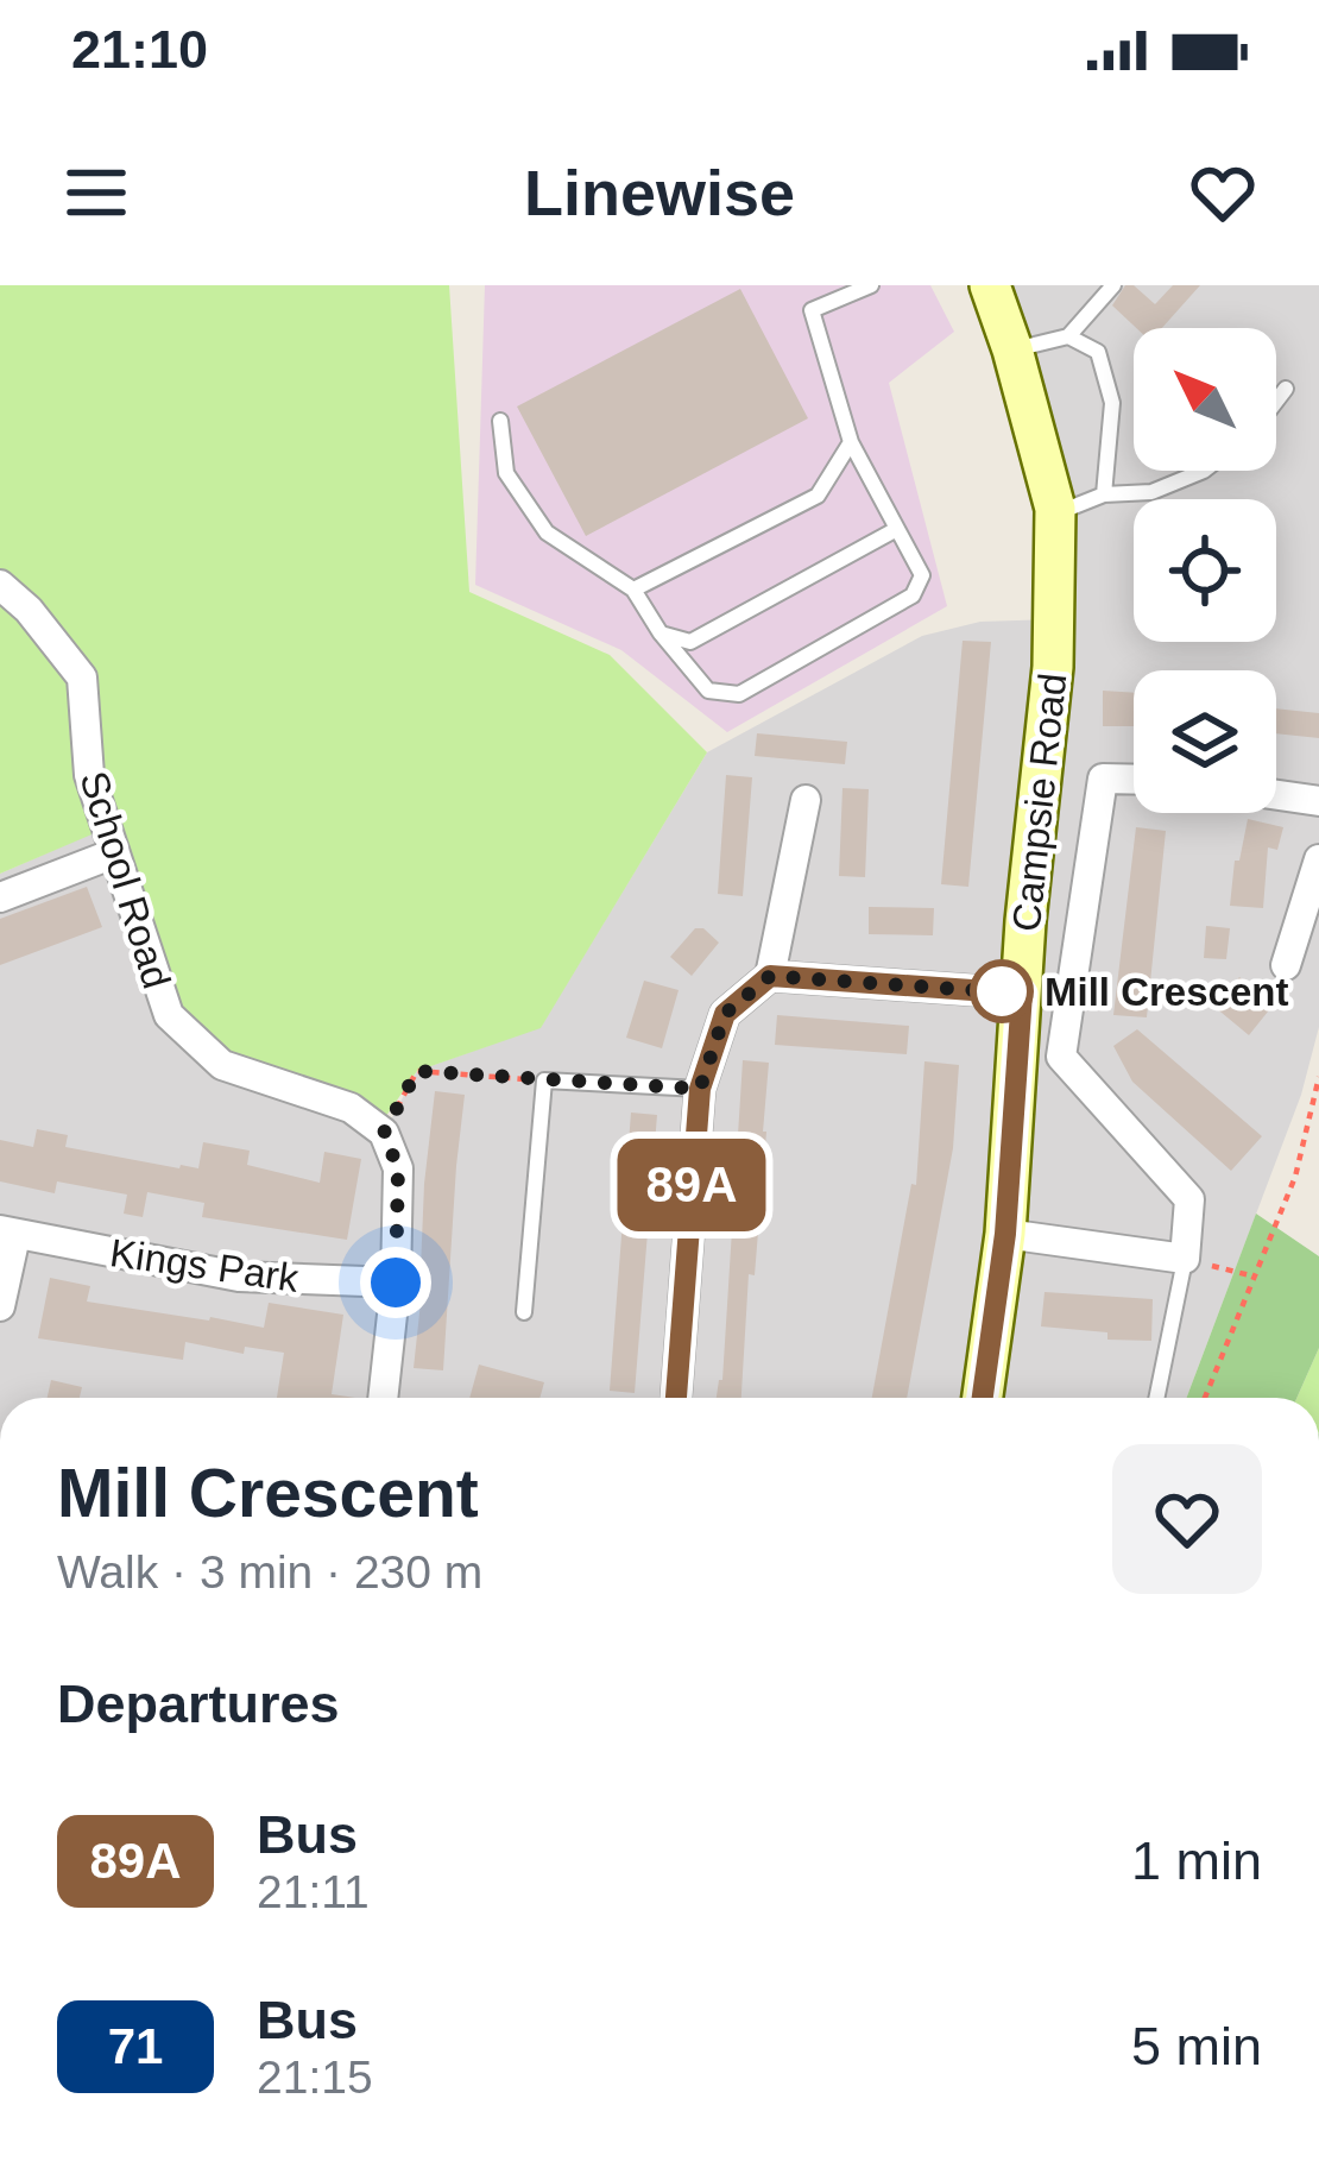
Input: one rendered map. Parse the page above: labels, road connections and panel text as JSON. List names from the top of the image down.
{
  "streets": {
    "main road": ["Campsie Road"],
    "street": ["School Road", "Kings Park"]
  },
  "places": ["Mill Crescent"],
  "lines": ["bus line 89A"],
  "north": "top left",
  "page": {
    "status": "21:10",
    "header": "Linewise",
    "on_map": "89A",
    "heading": [
      ["Mill Crescent", "Walk · 3 min · 230 m"],
      "Departures"
    ],
    "list": [
      {
        "mark": "89A",
        "name": "Bus",
        "note": "21:11",
        "value": "1 min"
      },
      {
        "mark": "71",
        "name": "Bus",
        "note": "21:15",
        "value": "5 min"
      }
    ]
  }
}
